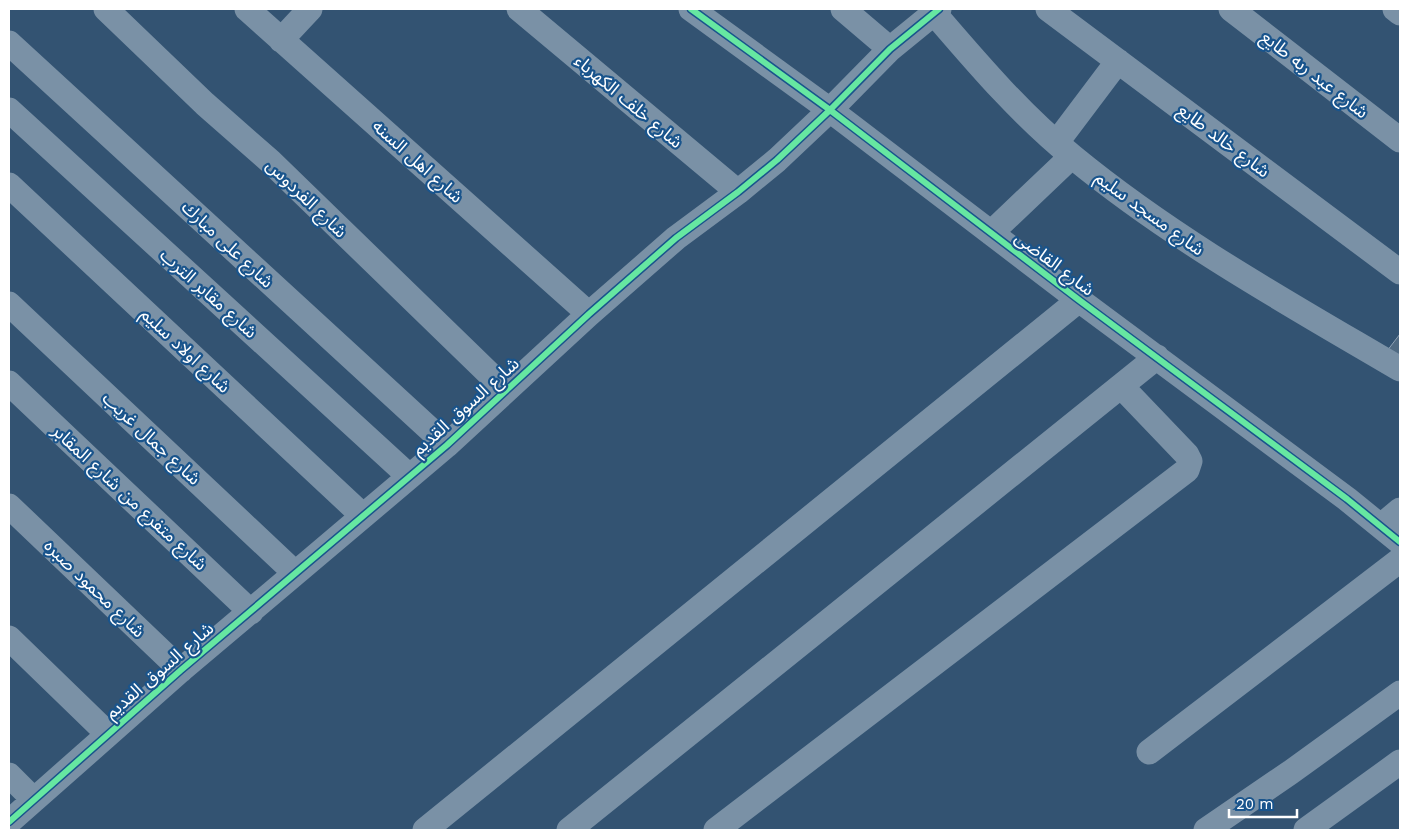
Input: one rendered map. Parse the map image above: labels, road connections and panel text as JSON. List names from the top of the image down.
{
  "streets": {
    "street": [
      "شارع عبد ربه طايع",
      "شارع خلف الكهرباء",
      "شارع خالد طايع",
      "شارع اهل السنه",
      "شارع الفردوس",
      "شارع مسجد سليم",
      "شارع على مبارك",
      "شارع القاضى",
      "شارع مقابر الترب",
      "شارع اولاد سليم",
      "شارع السوق القديم",
      "شارع جمال غريب",
      "شارع متفرع من شارع المقابر",
      "شارع محمود صبره"
    ]
  },
  "crossings": [
    ["شارع خلف الكهرباء", "شارع السوق القديم"],
    ["شارع اهل السنه", "شارع السوق القديم"],
    ["شارع الفردوس", "شارع السوق القديم"],
    ["شارع مسجد سليم", "شارع السوق القديم"],
    ["شارع على مبارك", "شارع السوق القديم"],
    ["شارع القاضى", "شارع السوق القديم"],
    ["شارع مقابر الترب", "شارع السوق القديم"],
    ["شارع اولاد سليم", "شارع السوق القديم"],
    ["شارع السوق القديم", "شارع جمال غريب"],
    ["شارع السوق القديم", "شارع متفرع من شارع المقابر"],
    ["شارع السوق القديم", "شارع محمود صبره"]
  ],
  "scale_bar": "20 m"
}
